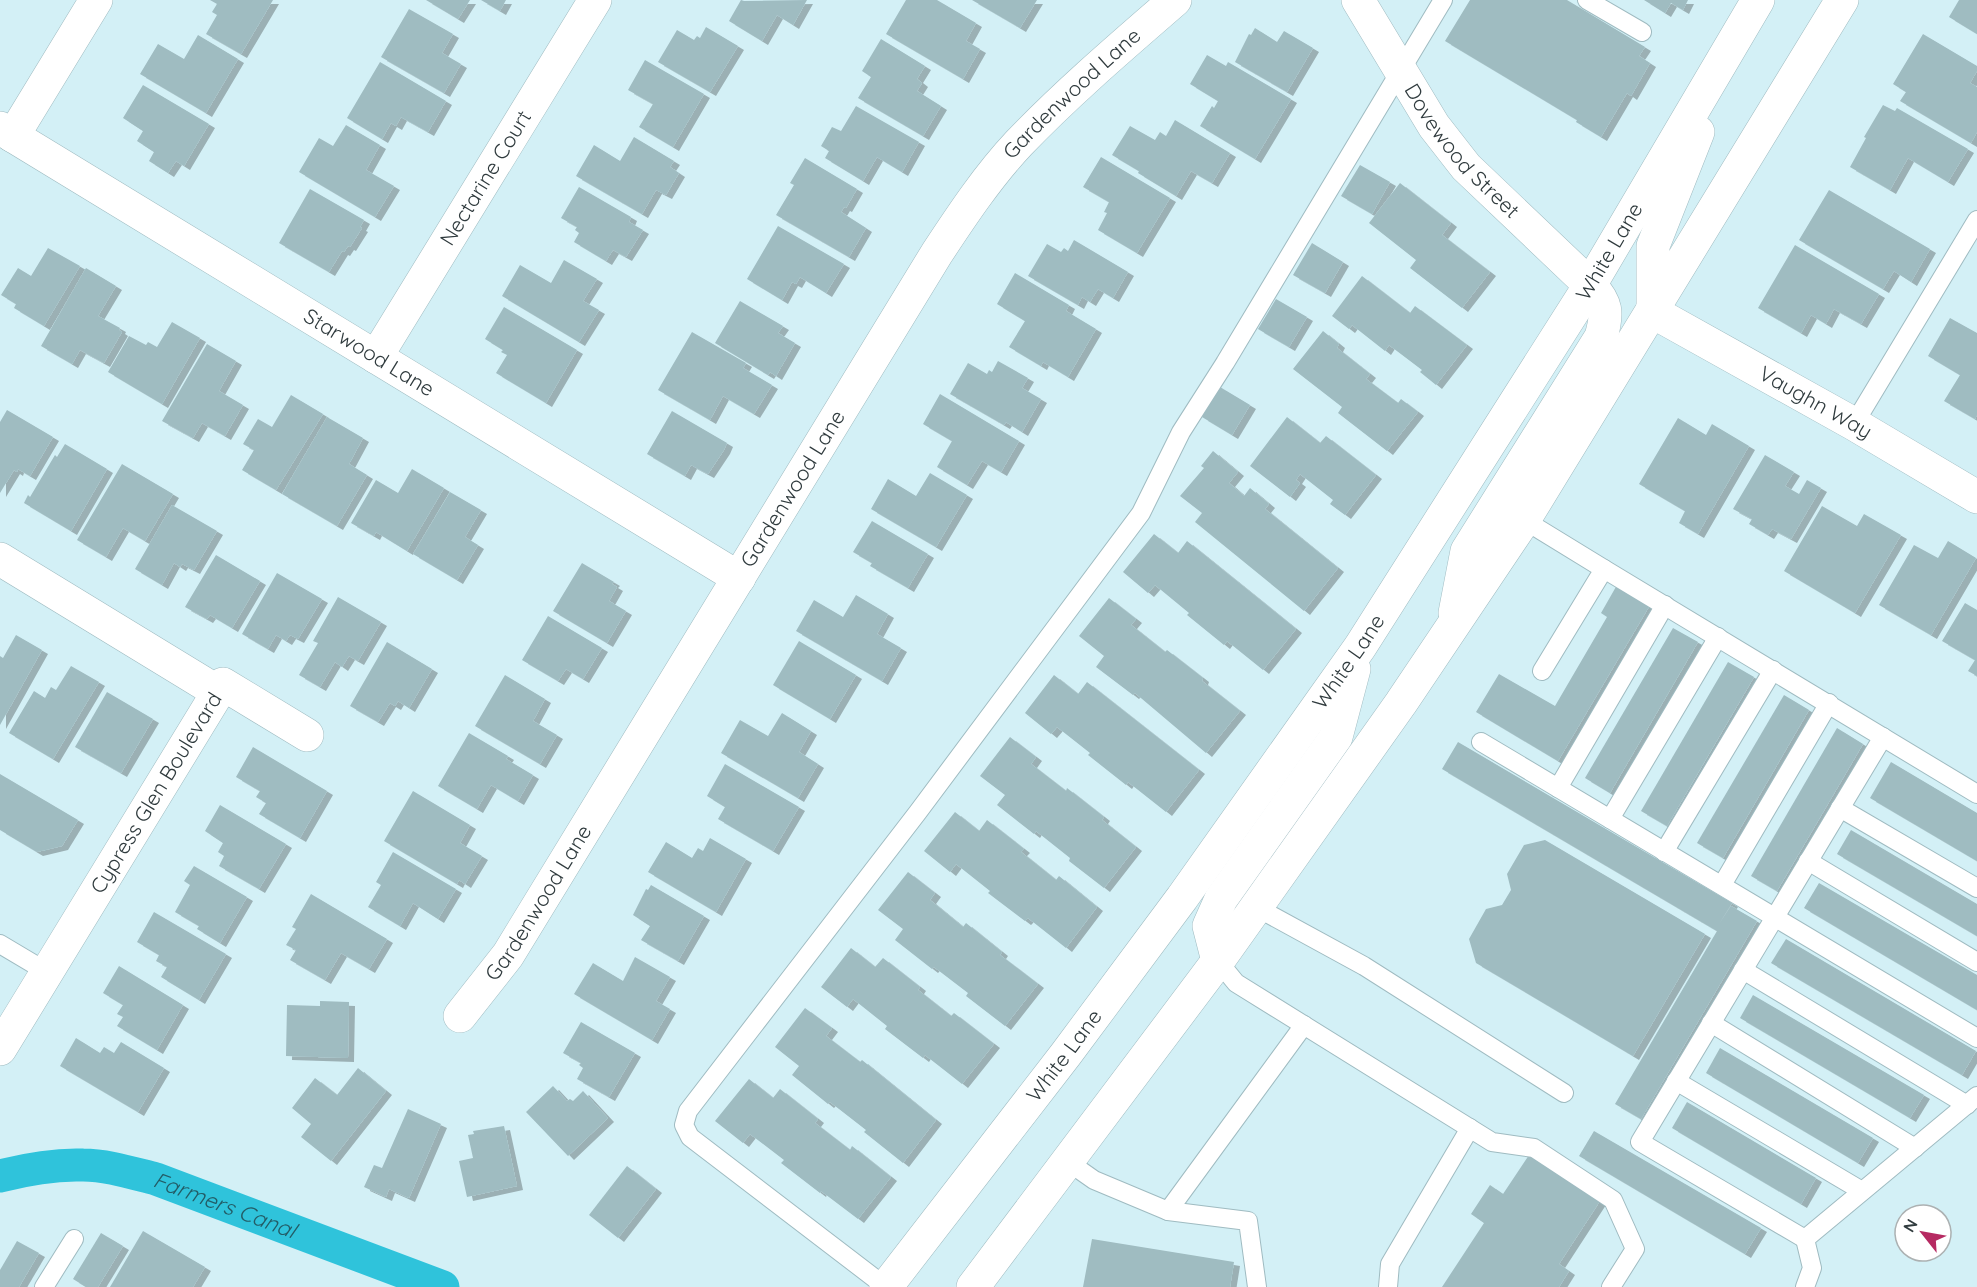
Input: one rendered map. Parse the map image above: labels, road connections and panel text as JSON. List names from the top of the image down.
{
  "streets": {
    "street": [
      "Gardenwood Lane",
      "Dovewood Street",
      "Nectarine Court",
      "White Lane",
      "Starwood Lane",
      "Vaughn Way",
      "Cypress Glen Boulevard"
    ]
  },
  "crossings": [
    ["Gardenwood Lane", "Starwood Lane"],
    ["Dovewood Street", "White Lane"],
    ["Nectarine Court", "Starwood Lane"]
  ],
  "water": ["Farmers Canal"],
  "north": "top left"
}
